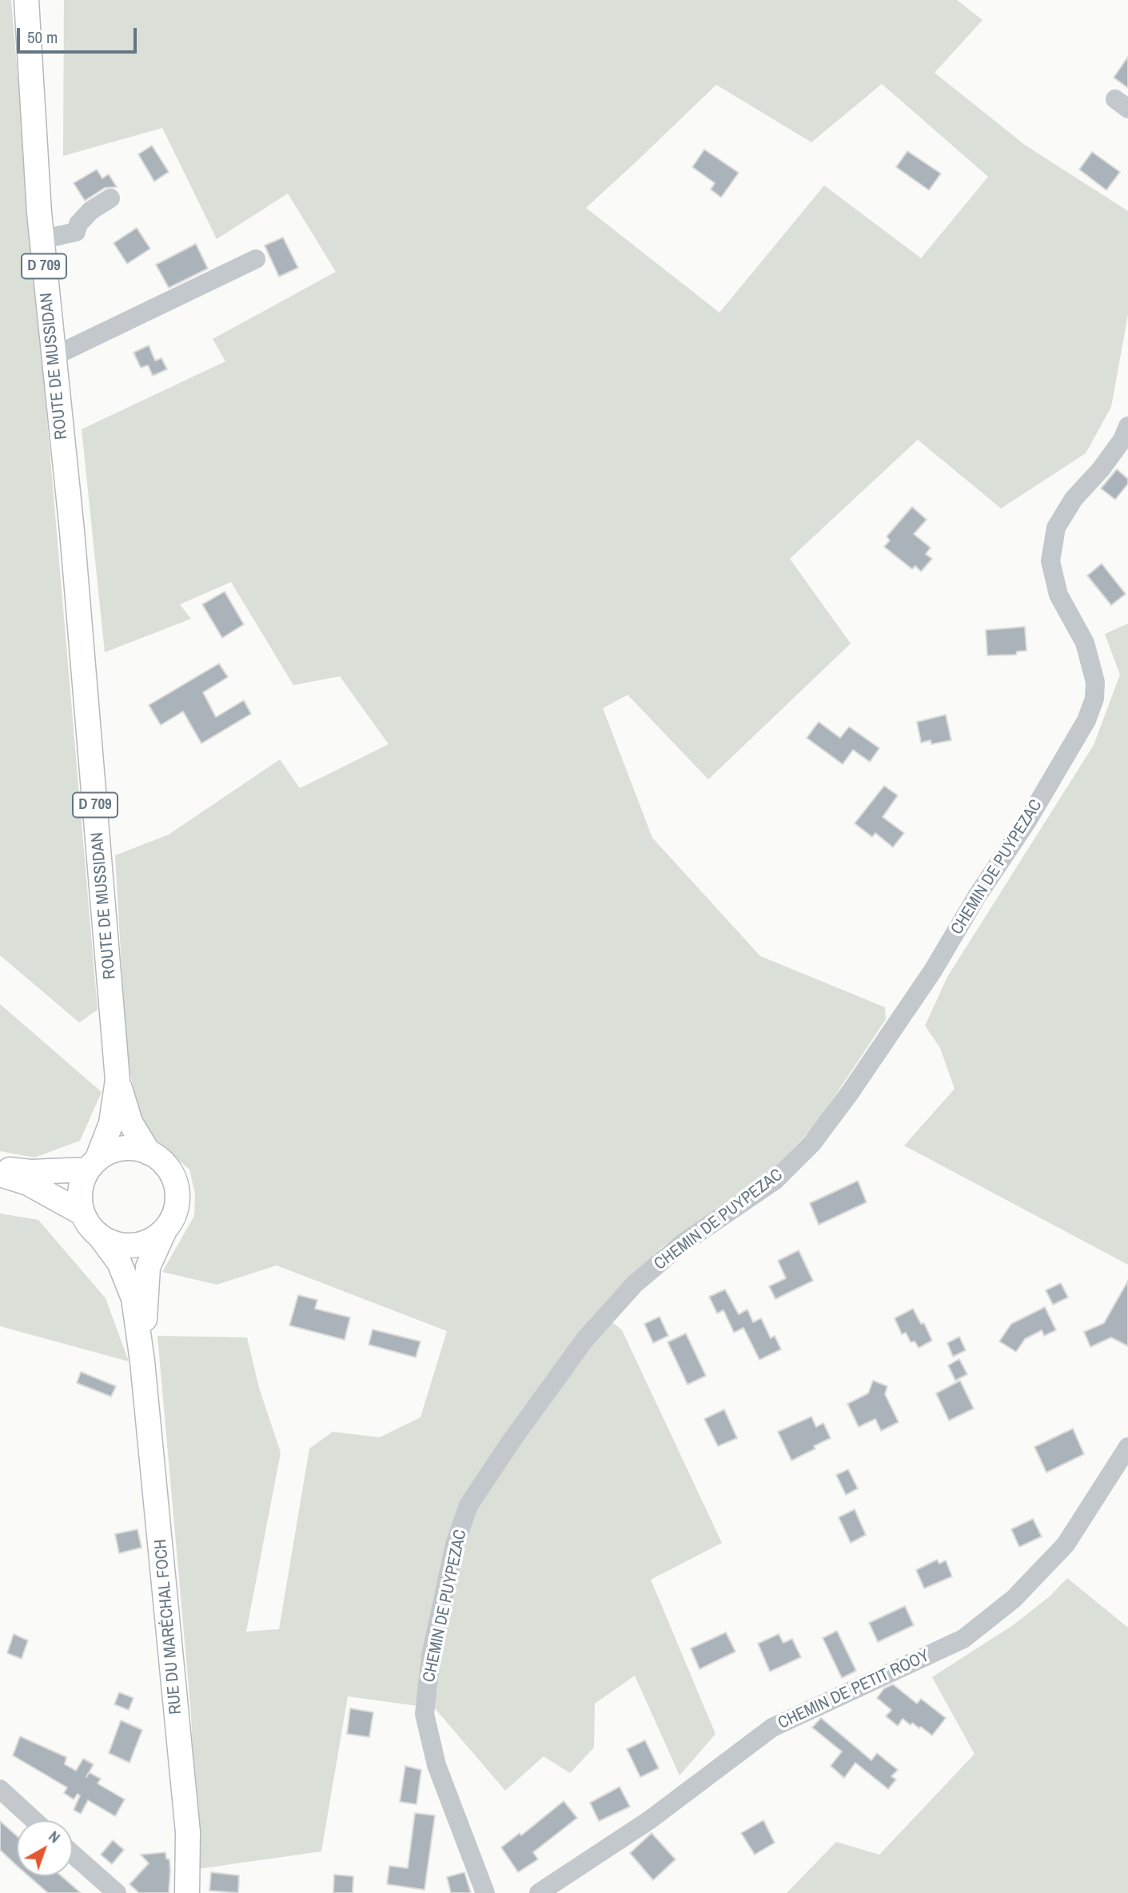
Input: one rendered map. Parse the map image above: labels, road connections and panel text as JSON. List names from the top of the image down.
{
  "streets": {
    "main road": ["D 709", "ROUTE DE MUSSIDAN", "RUE DU MARÉCHAL FOCH"],
    "street": ["CHEMIN DE PUYPEZAC", "CHEMIN DE PETIT ROOY"]
  },
  "crossings": [
    ["ROUTE DE MUSSIDAN", "RUE DU MARÉCHAL FOCH"]
  ],
  "scale_bar": "50 m",
  "north": "top right"
}
